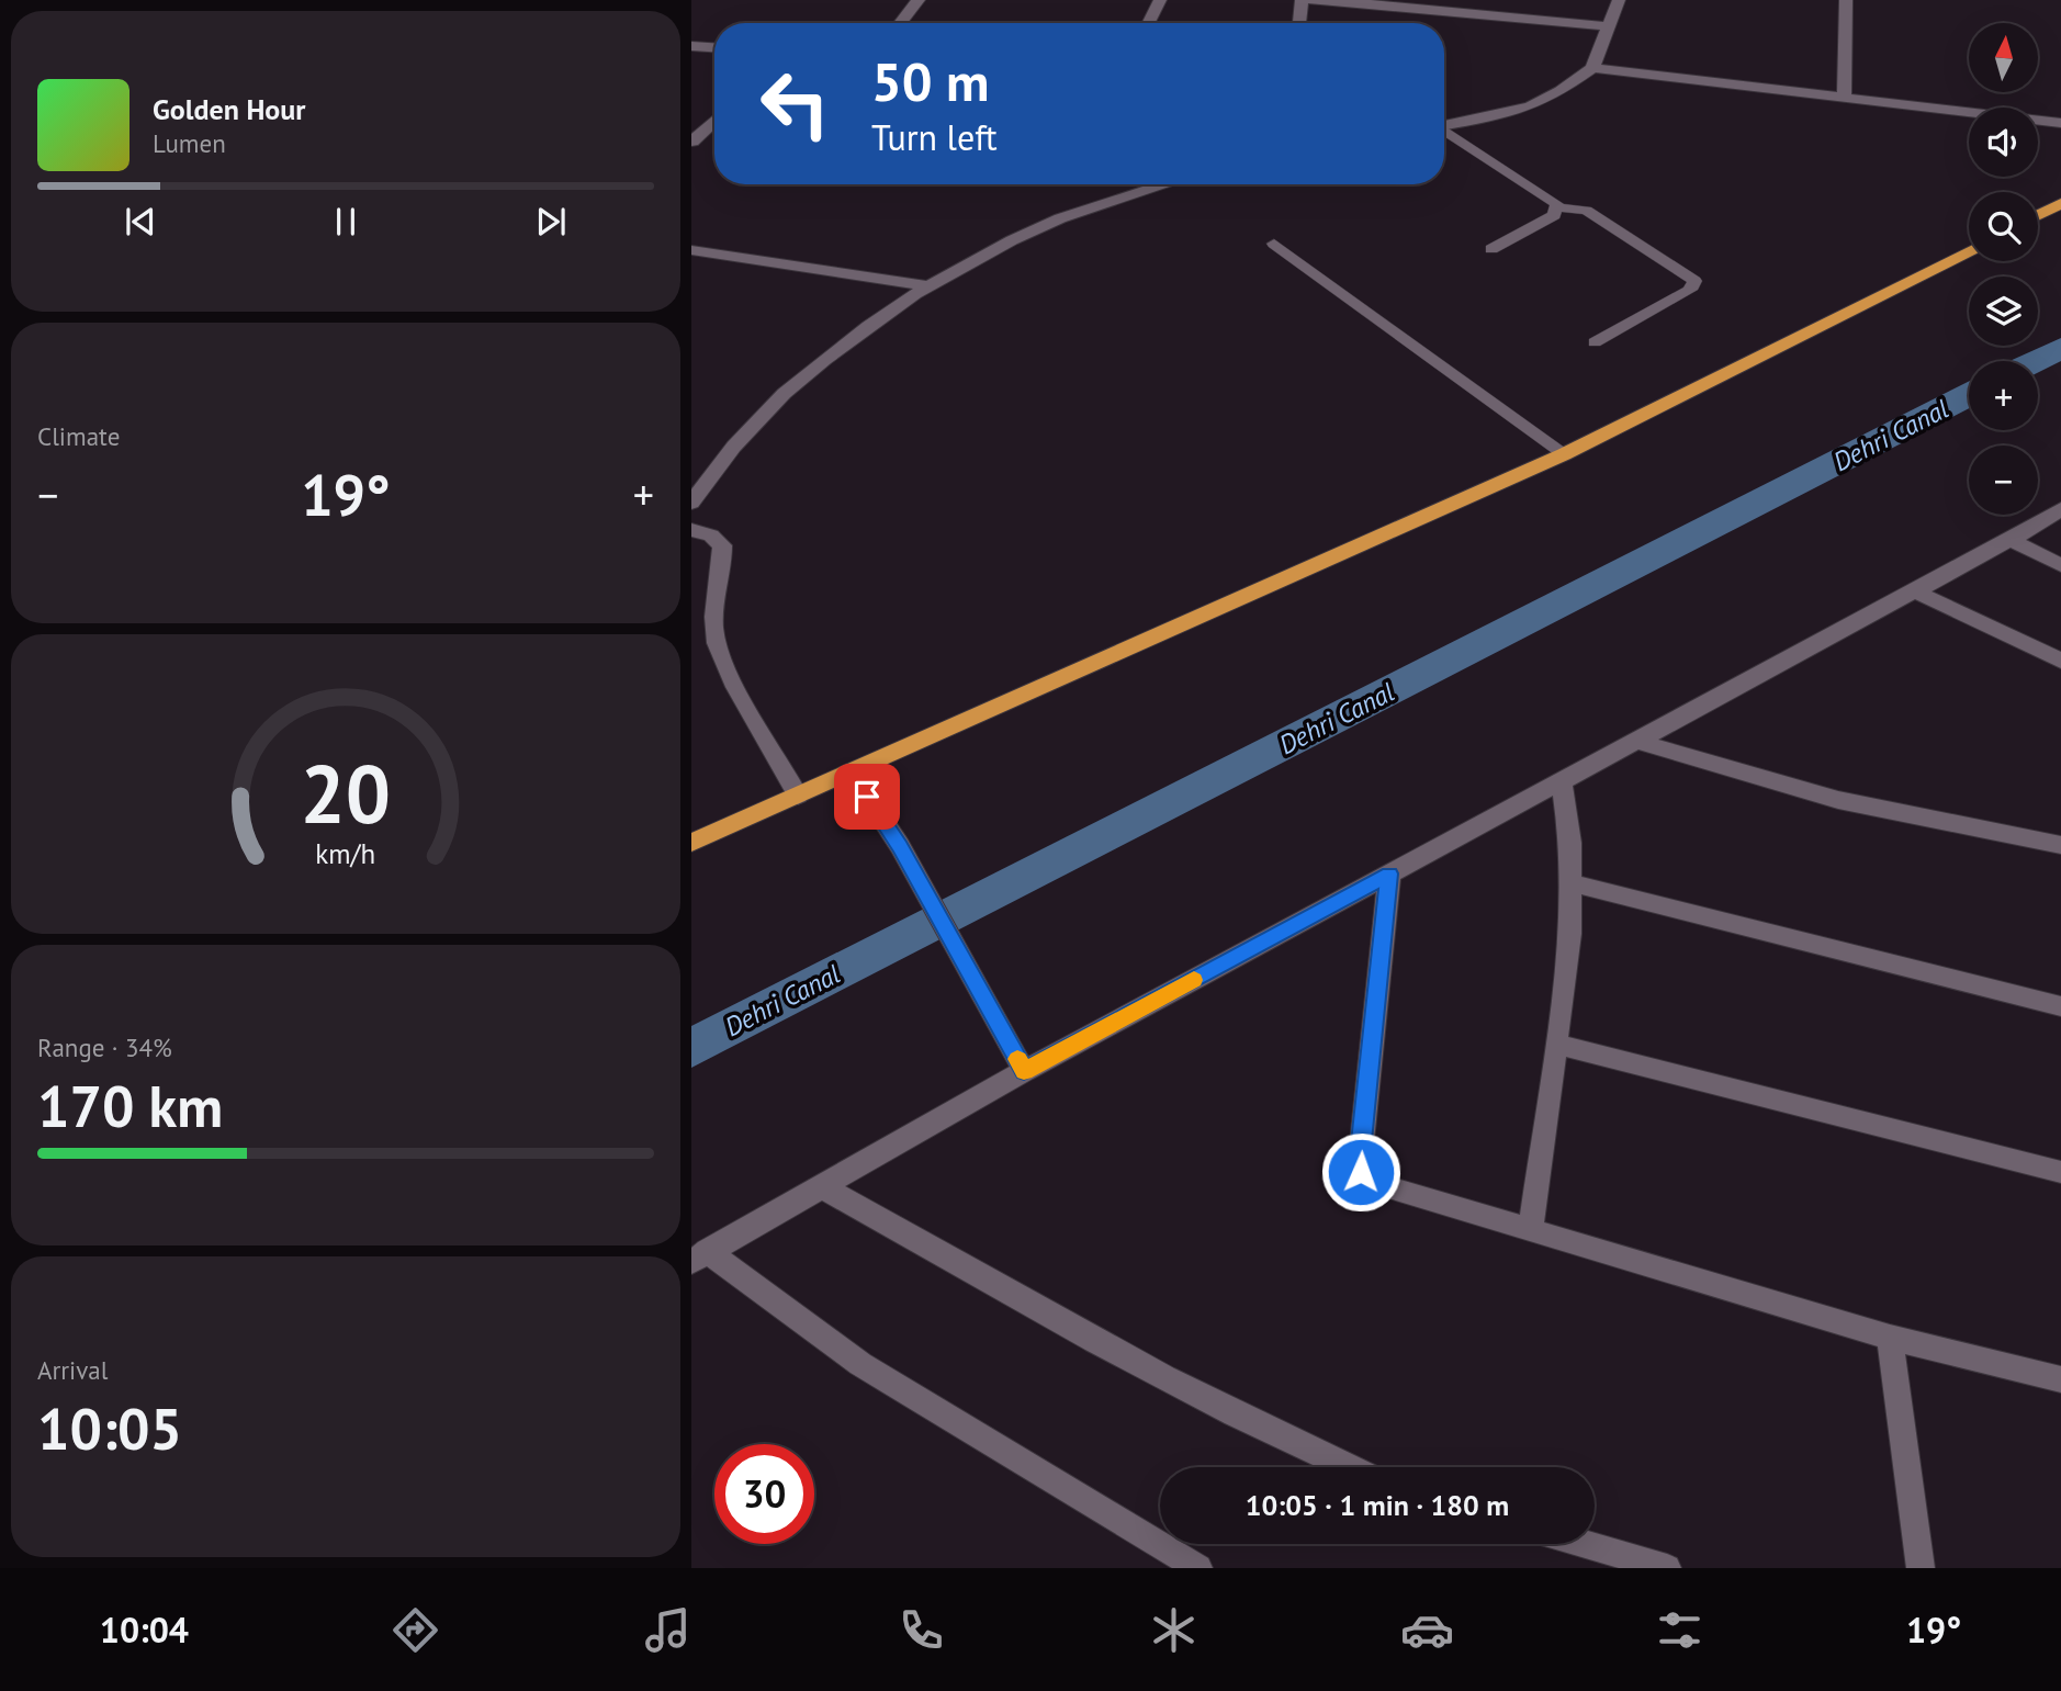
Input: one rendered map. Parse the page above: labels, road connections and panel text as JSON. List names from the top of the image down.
{
  "water": ["Dehri Canal"],
  "north": "top",
  "page": {
    "map_buttons": ["+", "−"],
    "turn": ["50 m", "Turn left"],
    "song": ["Golden Hour", "Lumen"],
    "tile": [
      "Climate",
      ["Range · 34%", "170 km"],
      ["Arrival", "10:05"]
    ],
    "heat": ["−", "19°", "+"],
    "limit": "30",
    "trip": "10:05 · 1 min · 180 m",
    "tabs": ["10:04", "19°"],
    "gauge": ["20", "km/h"]
  }
}
